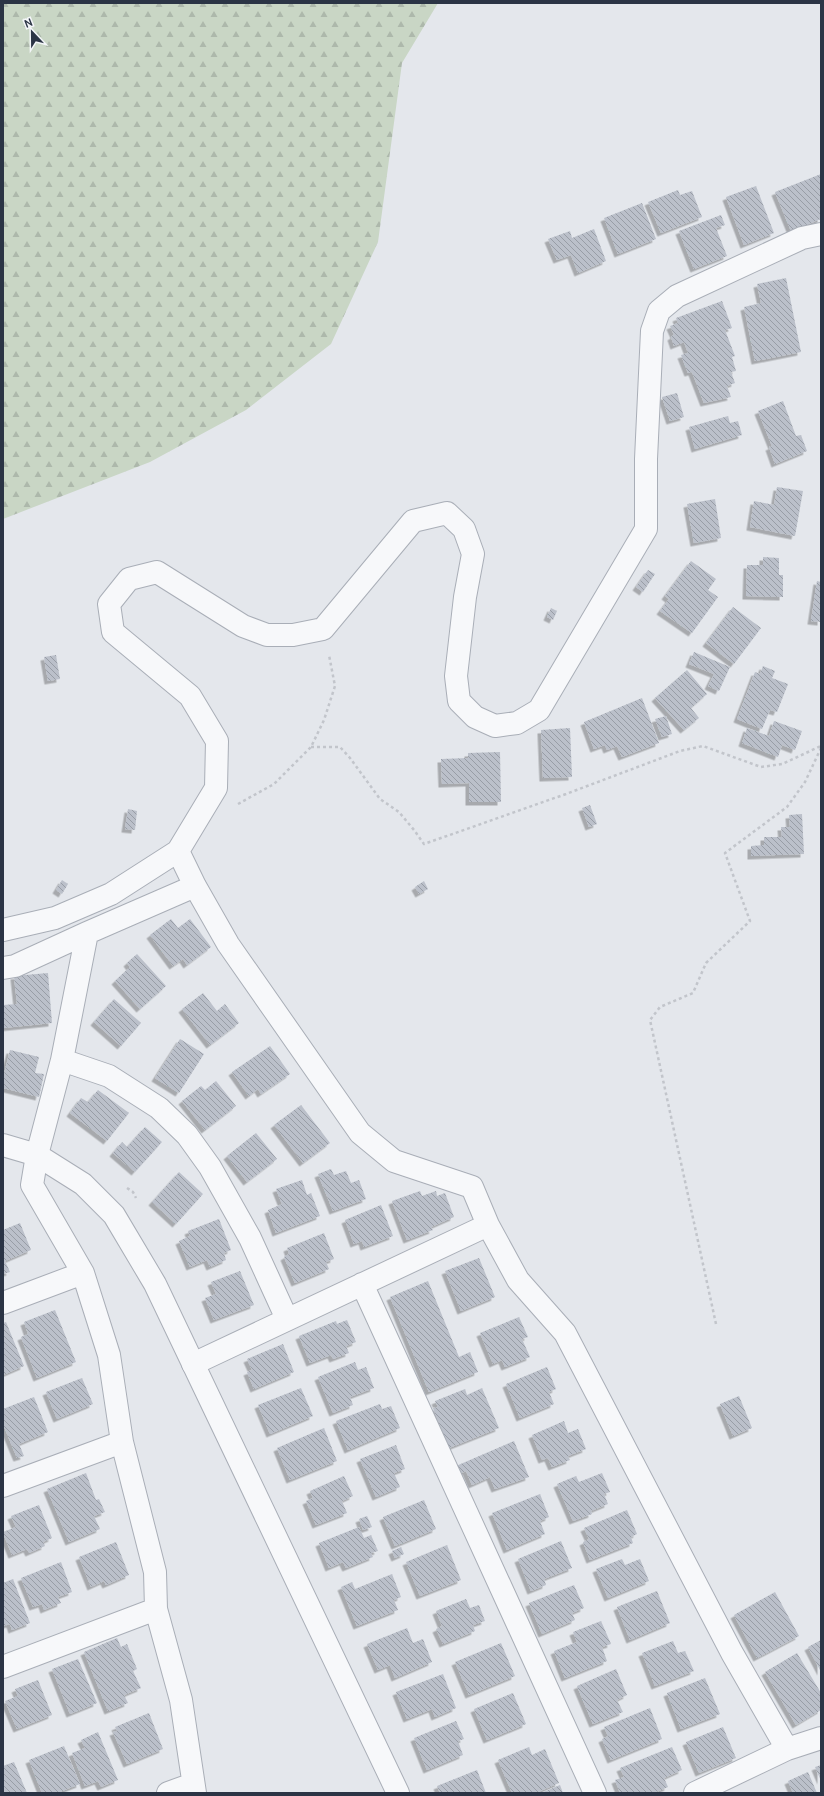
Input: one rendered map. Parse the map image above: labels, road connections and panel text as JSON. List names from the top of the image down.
{
  "north": "top"
}
